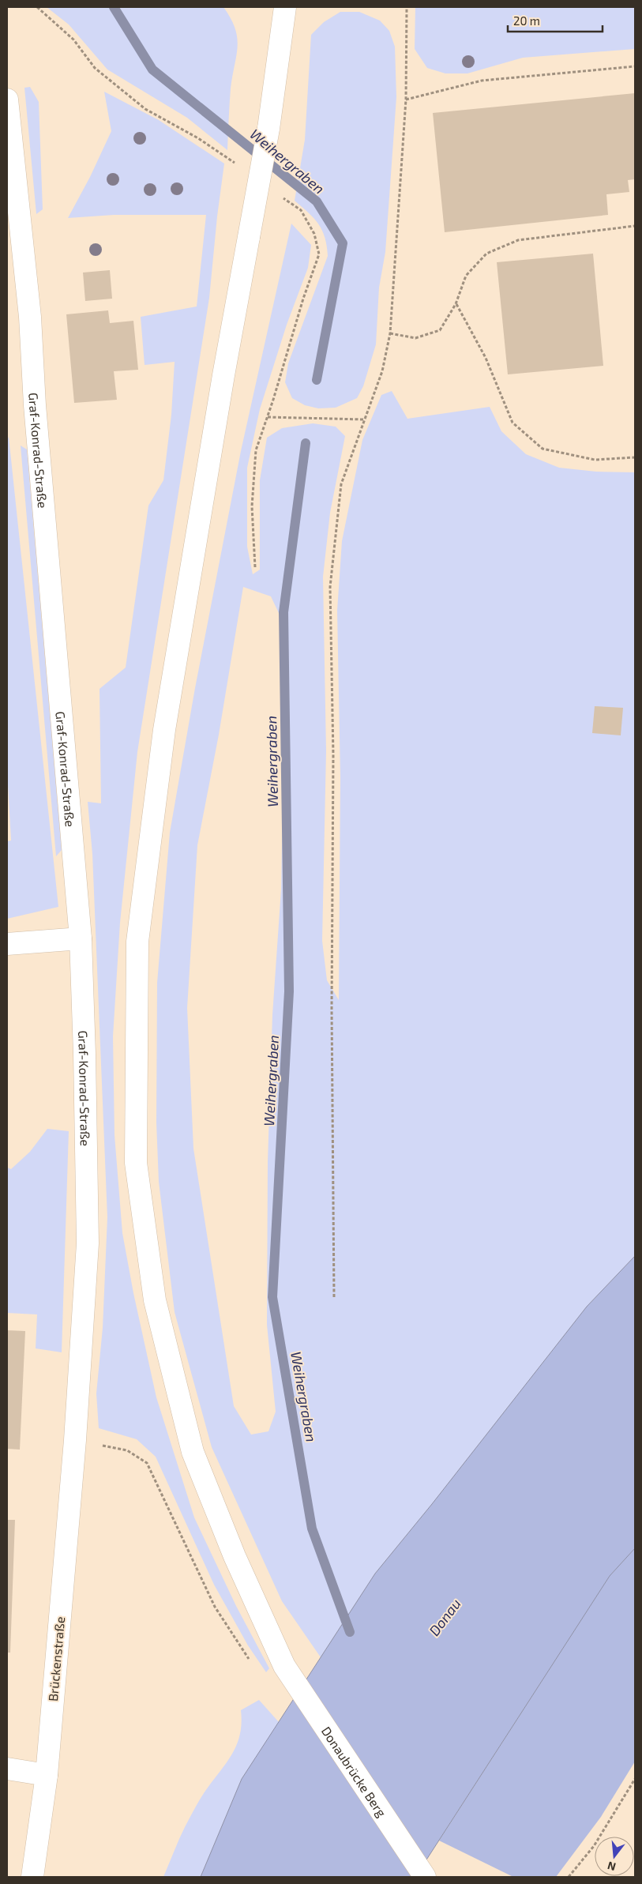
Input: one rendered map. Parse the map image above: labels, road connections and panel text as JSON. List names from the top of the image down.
{
  "streets": {
    "main road": ["Graf-Konrad-Straße", "Brückenstraße", "Donaubrücke Berg"]
  },
  "crossings": [
    ["Graf-Konrad-Straße", "Brückenstraße"]
  ],
  "water": ["Weihergraben", "Donau"],
  "scale_bar": "20 m",
  "north": "bottom"
}
